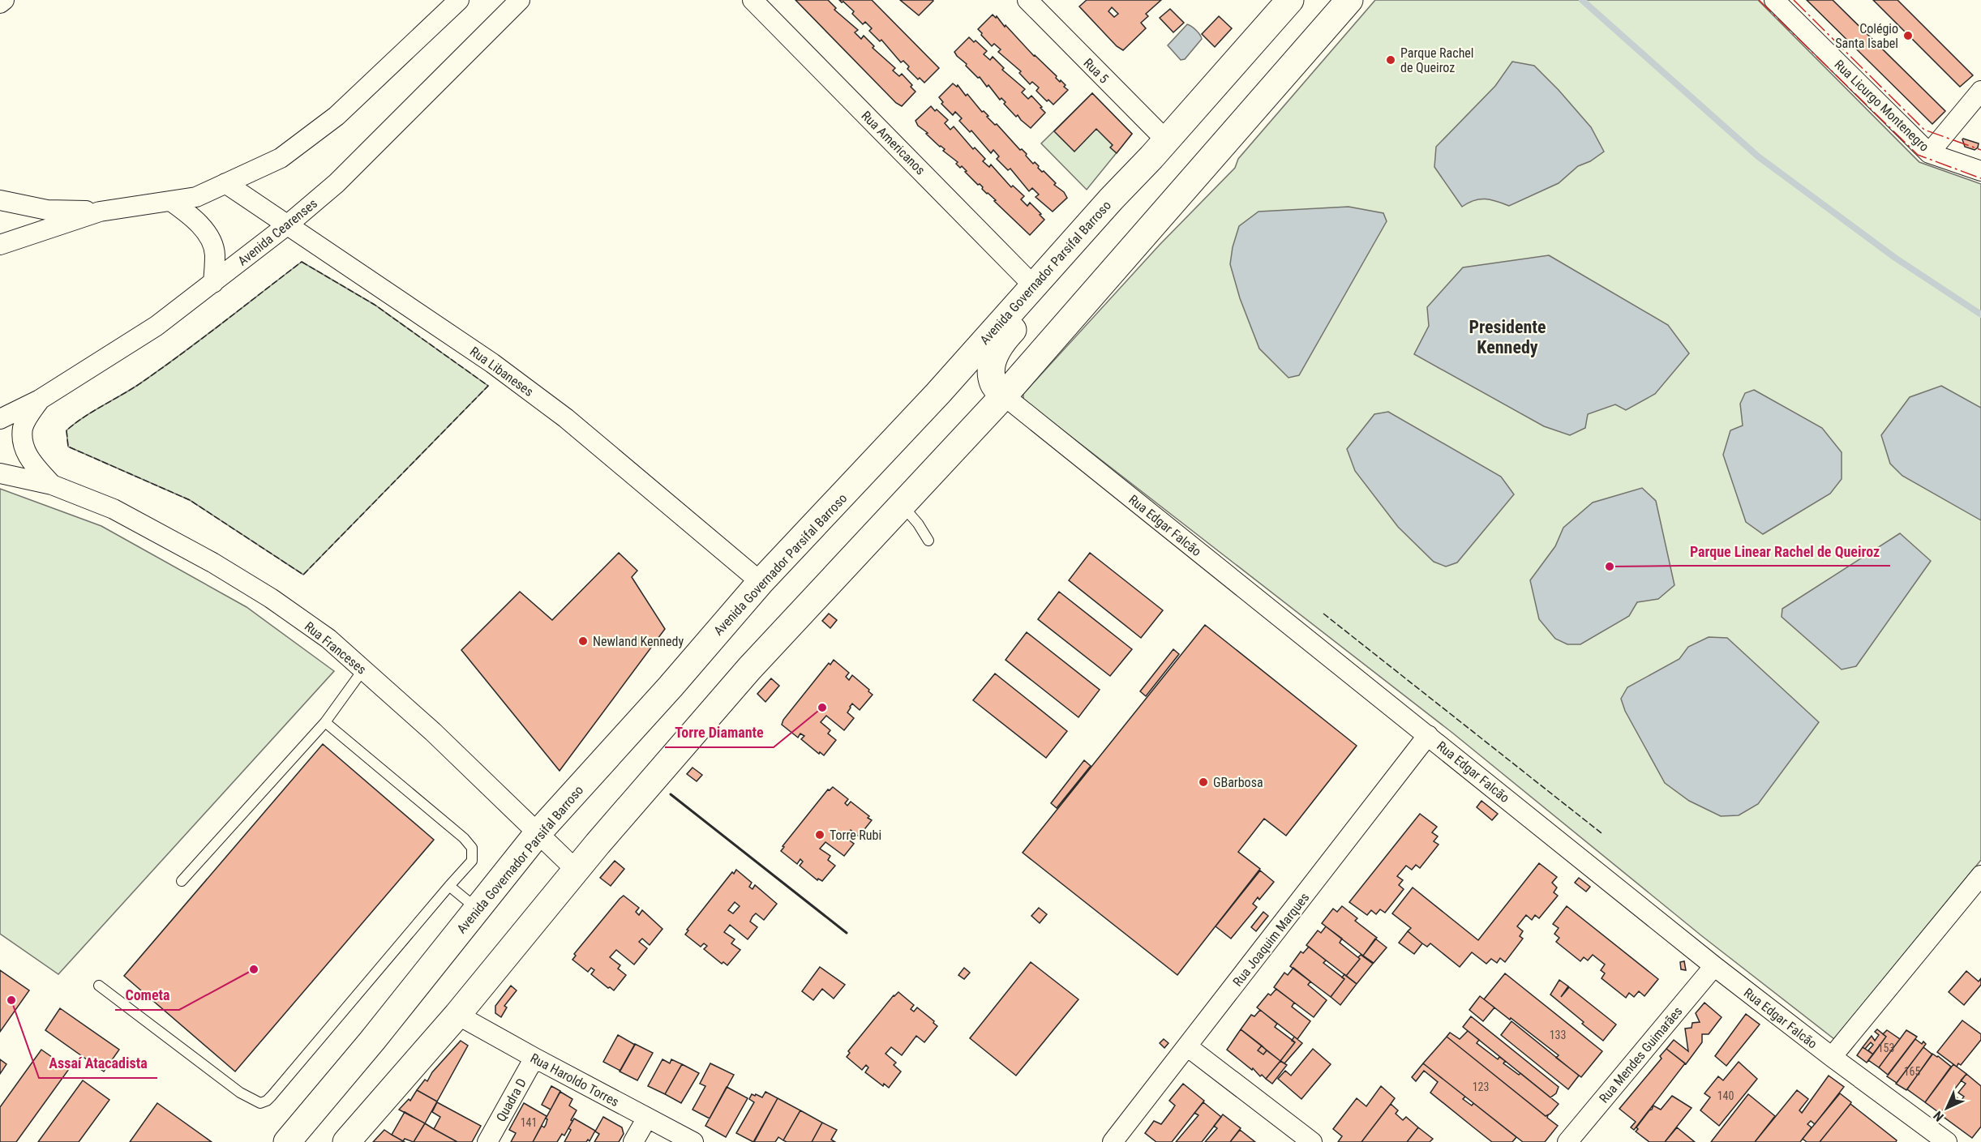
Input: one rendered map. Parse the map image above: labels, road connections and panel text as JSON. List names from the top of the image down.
{
  "streets": {
    "main road": ["Avenida Governador Parsifal Barroso"],
    "street": [
      "Rua 5",
      "Rua Licurgo Montenegro",
      "Rua Americanos",
      "Avenida Cearenses",
      "Rua Libaneses",
      "Rua Edgar Falcão",
      "Rua Franceses",
      "Rua Joaquim Marques",
      "Rua Mendes Guimarães",
      "Rua Haroldo Torres",
      "Quadra D"
    ]
  },
  "crossings": [
    ["Rua 5", "Avenida Governador Parsifal Barroso"],
    ["Rua Americanos", "Avenida Governador Parsifal Barroso"],
    ["Avenida Cearenses", "Rua Libaneses"],
    ["Avenida Cearenses", "Rua Franceses"],
    ["Avenida Governador Parsifal Barroso", "Rua Libaneses"],
    ["Avenida Governador Parsifal Barroso", "Rua Franceses"],
    ["Rua Edgar Falcão", "Rua Joaquim Marques"],
    ["Rua Edgar Falcão", "Rua Mendes Guimarães"],
    ["Rua Haroldo Torres", "Quadra D"]
  ],
  "districts": ["Presidente Kennedy"],
  "places": [
    "Colégio Santa Isabel",
    "Parque Rachel de Queiroz",
    "Parque Linear Rachel de Queiroz",
    "Newland Kennedy",
    "Torre Diamante",
    "GBarbosa",
    "Torre Rubi",
    "Cometa",
    "Assaí Atacadista"
  ],
  "house_numbers": [
    "133",
    "153",
    "165",
    "123",
    "140",
    "141"
  ],
  "north": "bottom left"
}
